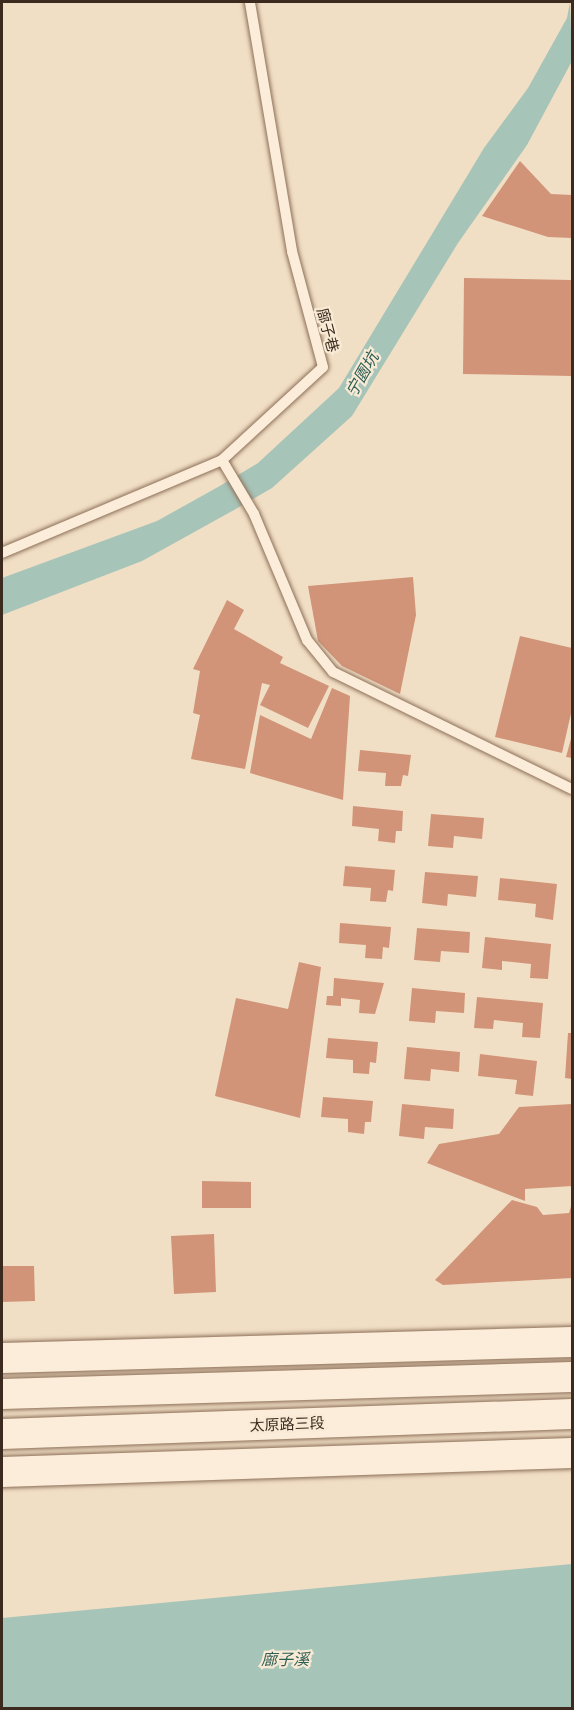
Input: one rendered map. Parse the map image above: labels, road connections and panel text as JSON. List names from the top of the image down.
{
  "streets": {
    "main road": ["太原路三段"],
    "lane": ["廍子巷"]
  },
  "water": ["宁園坑", "廍子溪"]
}
